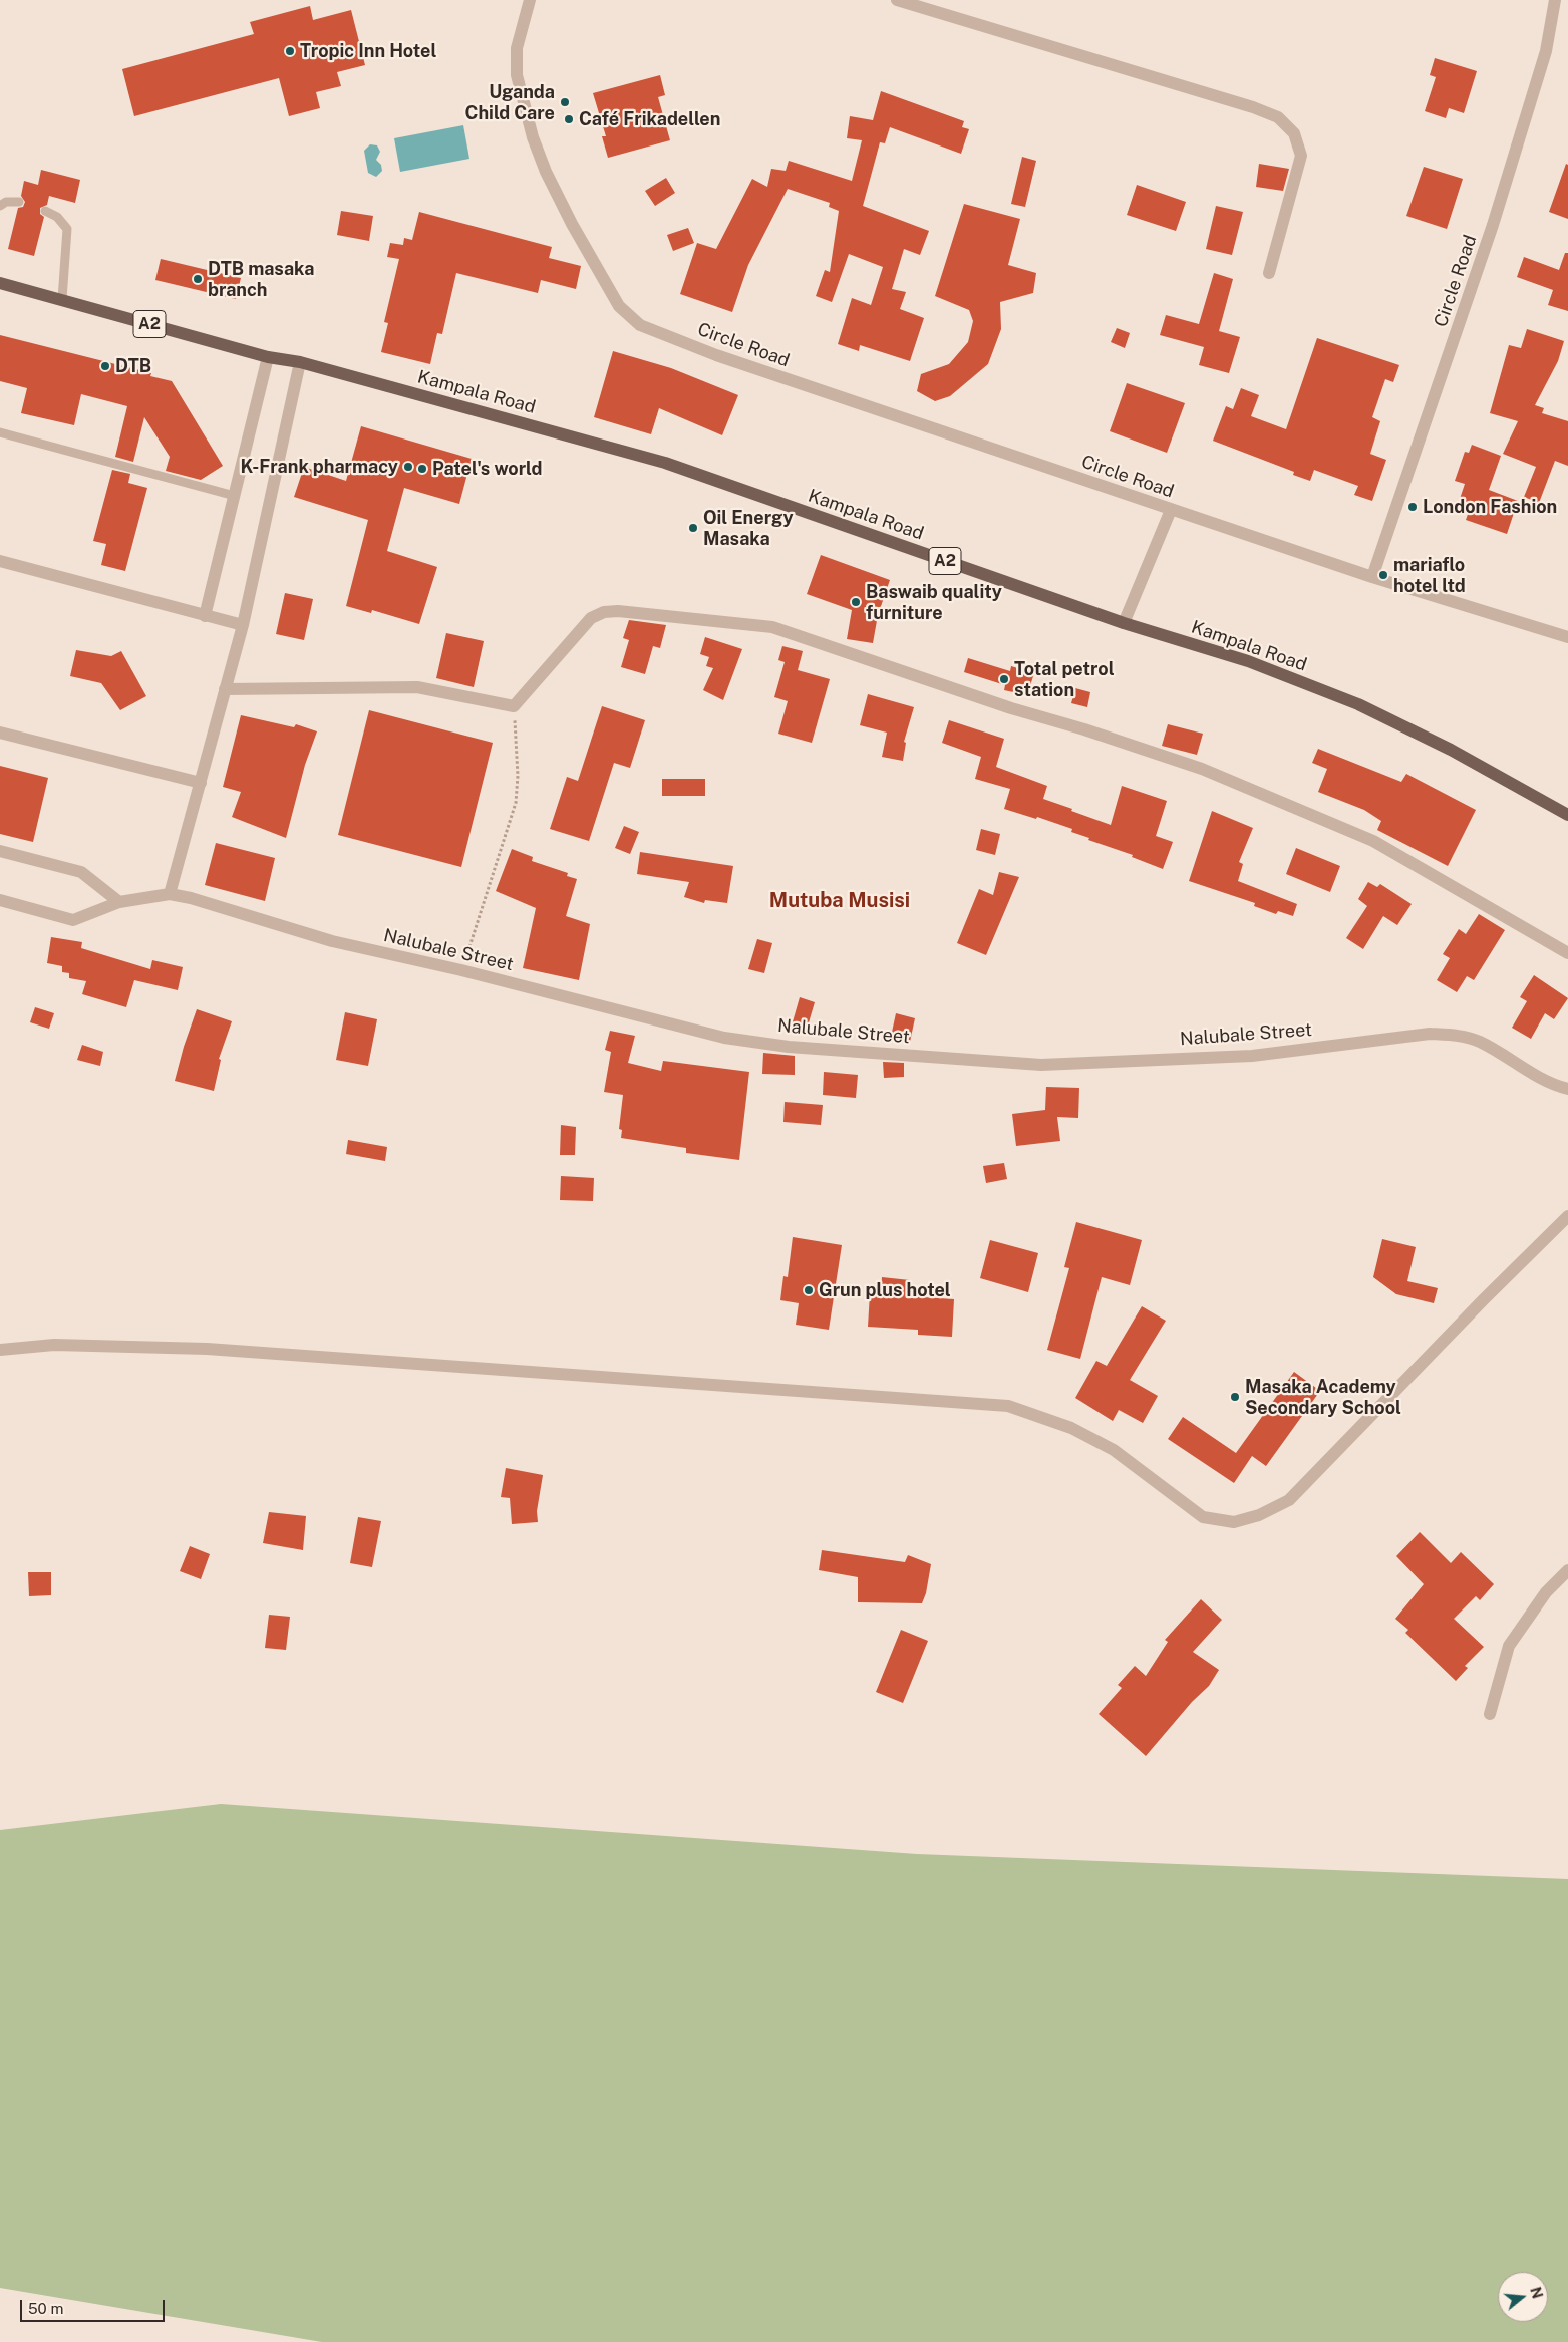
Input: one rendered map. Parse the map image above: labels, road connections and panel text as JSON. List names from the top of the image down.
{
  "streets": {
    "main road": ["A2", "Kampala Road"],
    "street": ["Circle Road", "Nalubale Street"]
  },
  "crossings": [
    ["A2", "Kampala Road"]
  ],
  "districts": ["Mutuba Musisi"],
  "places": [
    "Tropic Inn Hotel",
    "Uganda Child Care",
    "Café Frikadellen",
    "DTB masaka branch",
    "DTB",
    "K-Frank pharmacy",
    "Patel's world",
    "London Fashion",
    "Oil Energy Masaka",
    "mariaflo hotel ltd",
    "Baswaib quality furniture",
    "Total petrol station",
    "Grun plus hotel",
    "Masaka Academy Secondary School"
  ],
  "scale_bar": "50 m",
  "north": "right"
}
